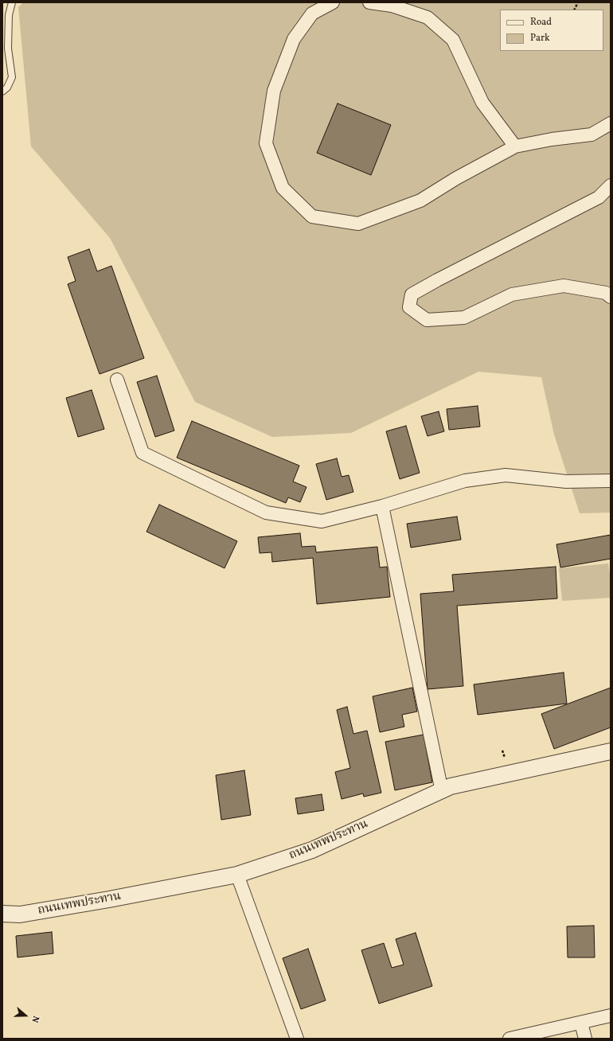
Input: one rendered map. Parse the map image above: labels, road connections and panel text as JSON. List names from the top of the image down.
{
  "streets": {
    "street": ["ถนนเทพประทาน"]
  },
  "legend": ["Road", "Park"],
  "north": "right"
}
